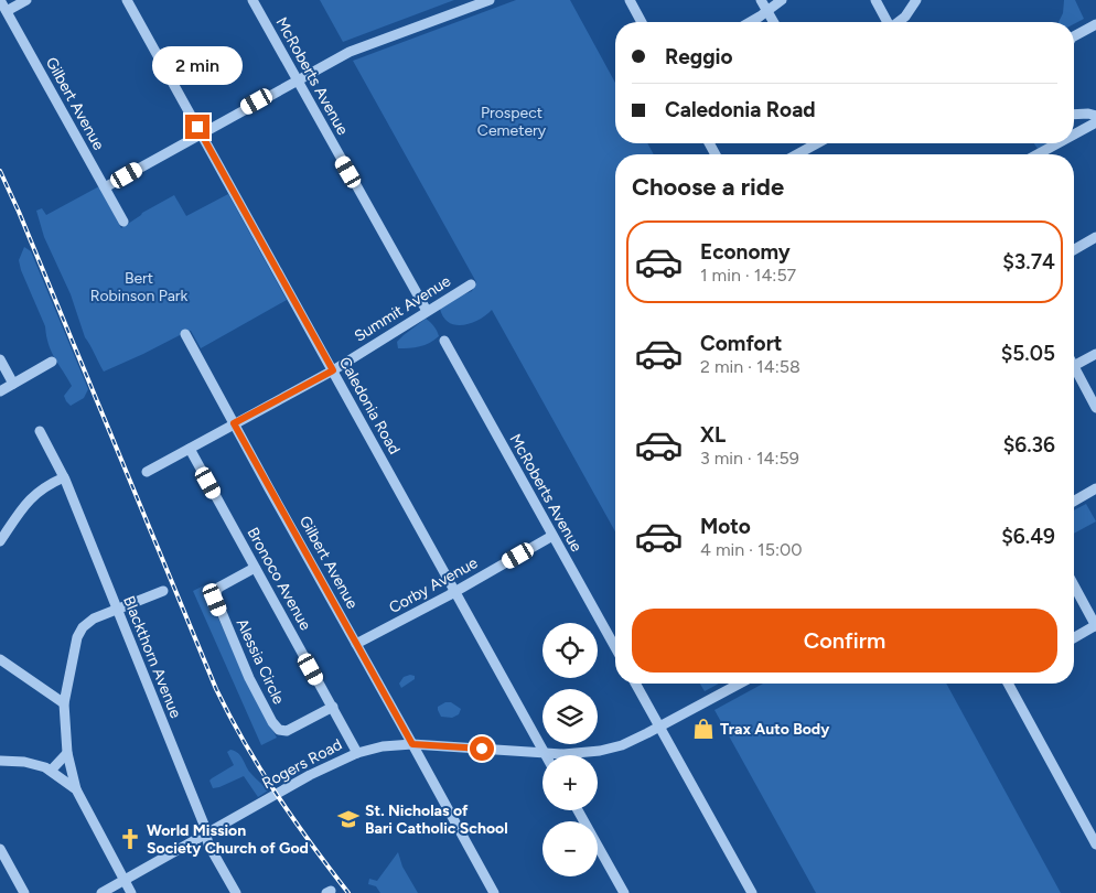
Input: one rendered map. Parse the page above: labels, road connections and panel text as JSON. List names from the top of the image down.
{
  "streets": {
    "street": [
      "McRoberts Avenue",
      "Gilbert Avenue",
      "Summit Avenue",
      "Caledonia Road",
      "Bronoco Avenue",
      "Corby Avenue",
      "Blackthorn Avenue",
      "Alessia Circle",
      "Rogers Road"
    ]
  },
  "crossings": [
    ["McRoberts Avenue", "Summit Avenue"],
    ["McRoberts Avenue", "Corby Avenue"],
    ["Gilbert Avenue", "Summit Avenue"],
    ["Gilbert Avenue", "Corby Avenue"],
    ["Gilbert Avenue", "Rogers Road"],
    ["Summit Avenue", "Caledonia Road"],
    ["Summit Avenue", "Bronoco Avenue"],
    ["Caledonia Road", "Corby Avenue"],
    ["Caledonia Road", "Rogers Road"],
    ["Bronoco Avenue", "Alessia Circle"],
    ["Bronoco Avenue", "Rogers Road"],
    ["Blackthorn Avenue", "Rogers Road"]
  ],
  "parks": ["Prospect Cemetery", "Bert Robinson Park"],
  "places": {
    "shop": ["Trax Auto Body"],
    "school or university": ["St. Nicholas of Bari Catholic School"],
    "church": ["World Mission Society Church of God"]
  },
  "page": {
    "banner": ["Reggio", "Caledonia Road"],
    "bubble": "2 min",
    "heading": "Choose a ride",
    "list": [
      {
        "name": "Economy",
        "note": "1 min · 14:57",
        "value": "$3.74"
      },
      {
        "name": "Comfort",
        "note": "2 min · 14:58",
        "value": "$5.05"
      },
      {
        "name": "XL",
        "note": "3 min · 14:59",
        "value": "$6.36"
      },
      {
        "name": "Moto",
        "note": "4 min · 15:00",
        "value": "$6.49"
      }
    ],
    "buttons": "Confirm",
    "map_buttons": ["+", "−"]
  }
}
